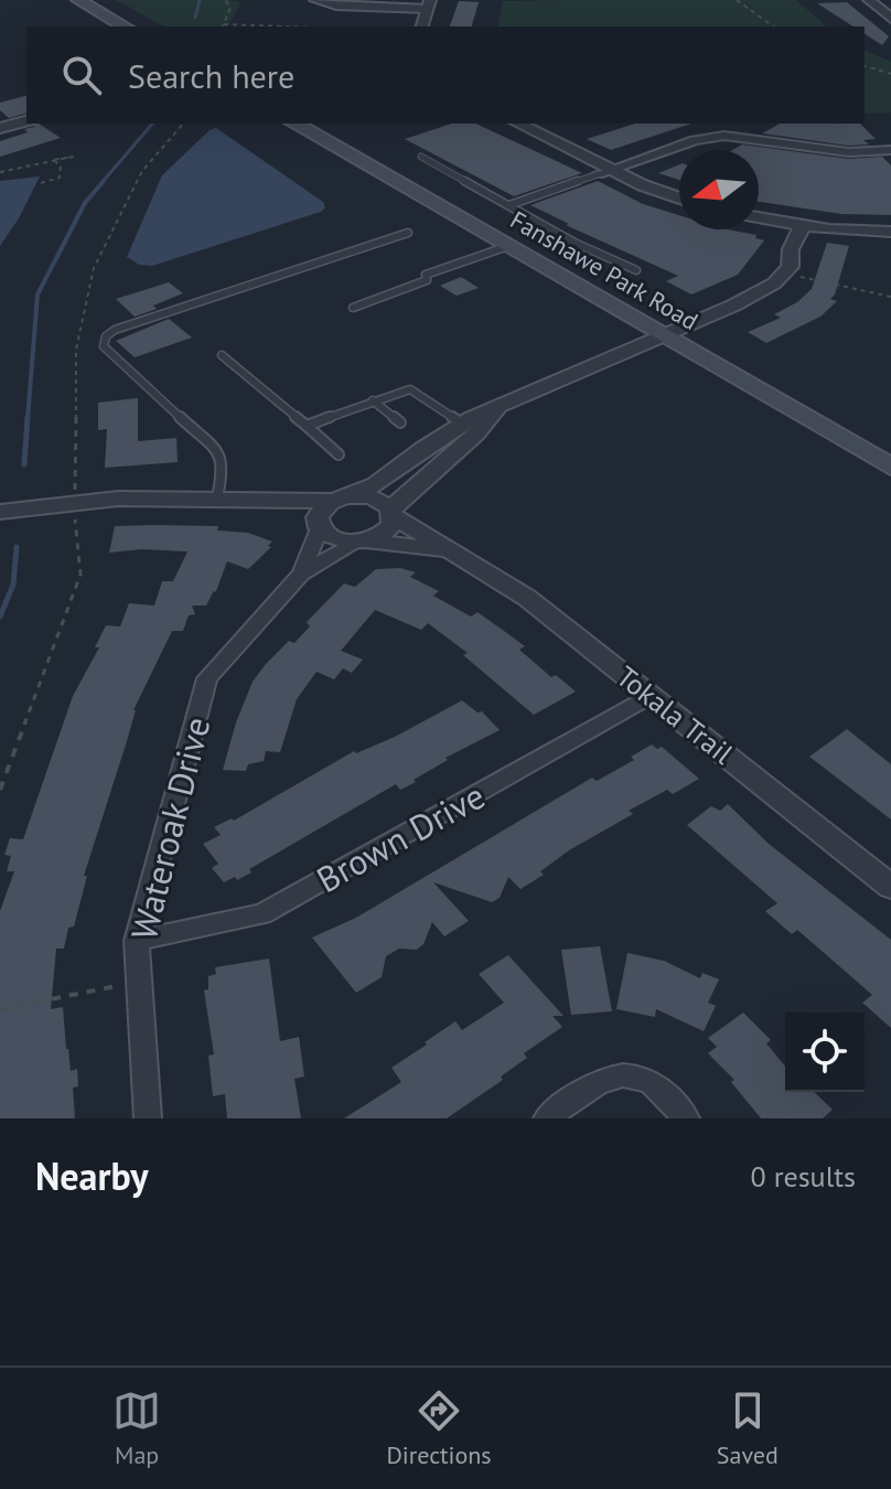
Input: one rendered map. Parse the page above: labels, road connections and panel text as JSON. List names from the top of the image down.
{
  "streets": {
    "main road": ["Fanshawe Park Road"],
    "street": ["Tokala Trail", "Wateroak Drive", "Brown Drive"]
  },
  "crossings": [
    ["Tokala Trail", "Wateroak Drive"],
    ["Tokala Trail", "Brown Drive"],
    ["Wateroak Drive", "Brown Drive"]
  ],
  "north": "left",
  "page": {
    "search": "Search here",
    "heading": ["Nearby", "0 results"],
    "nav": ["Map", "Directions", "Saved"]
  }
}
